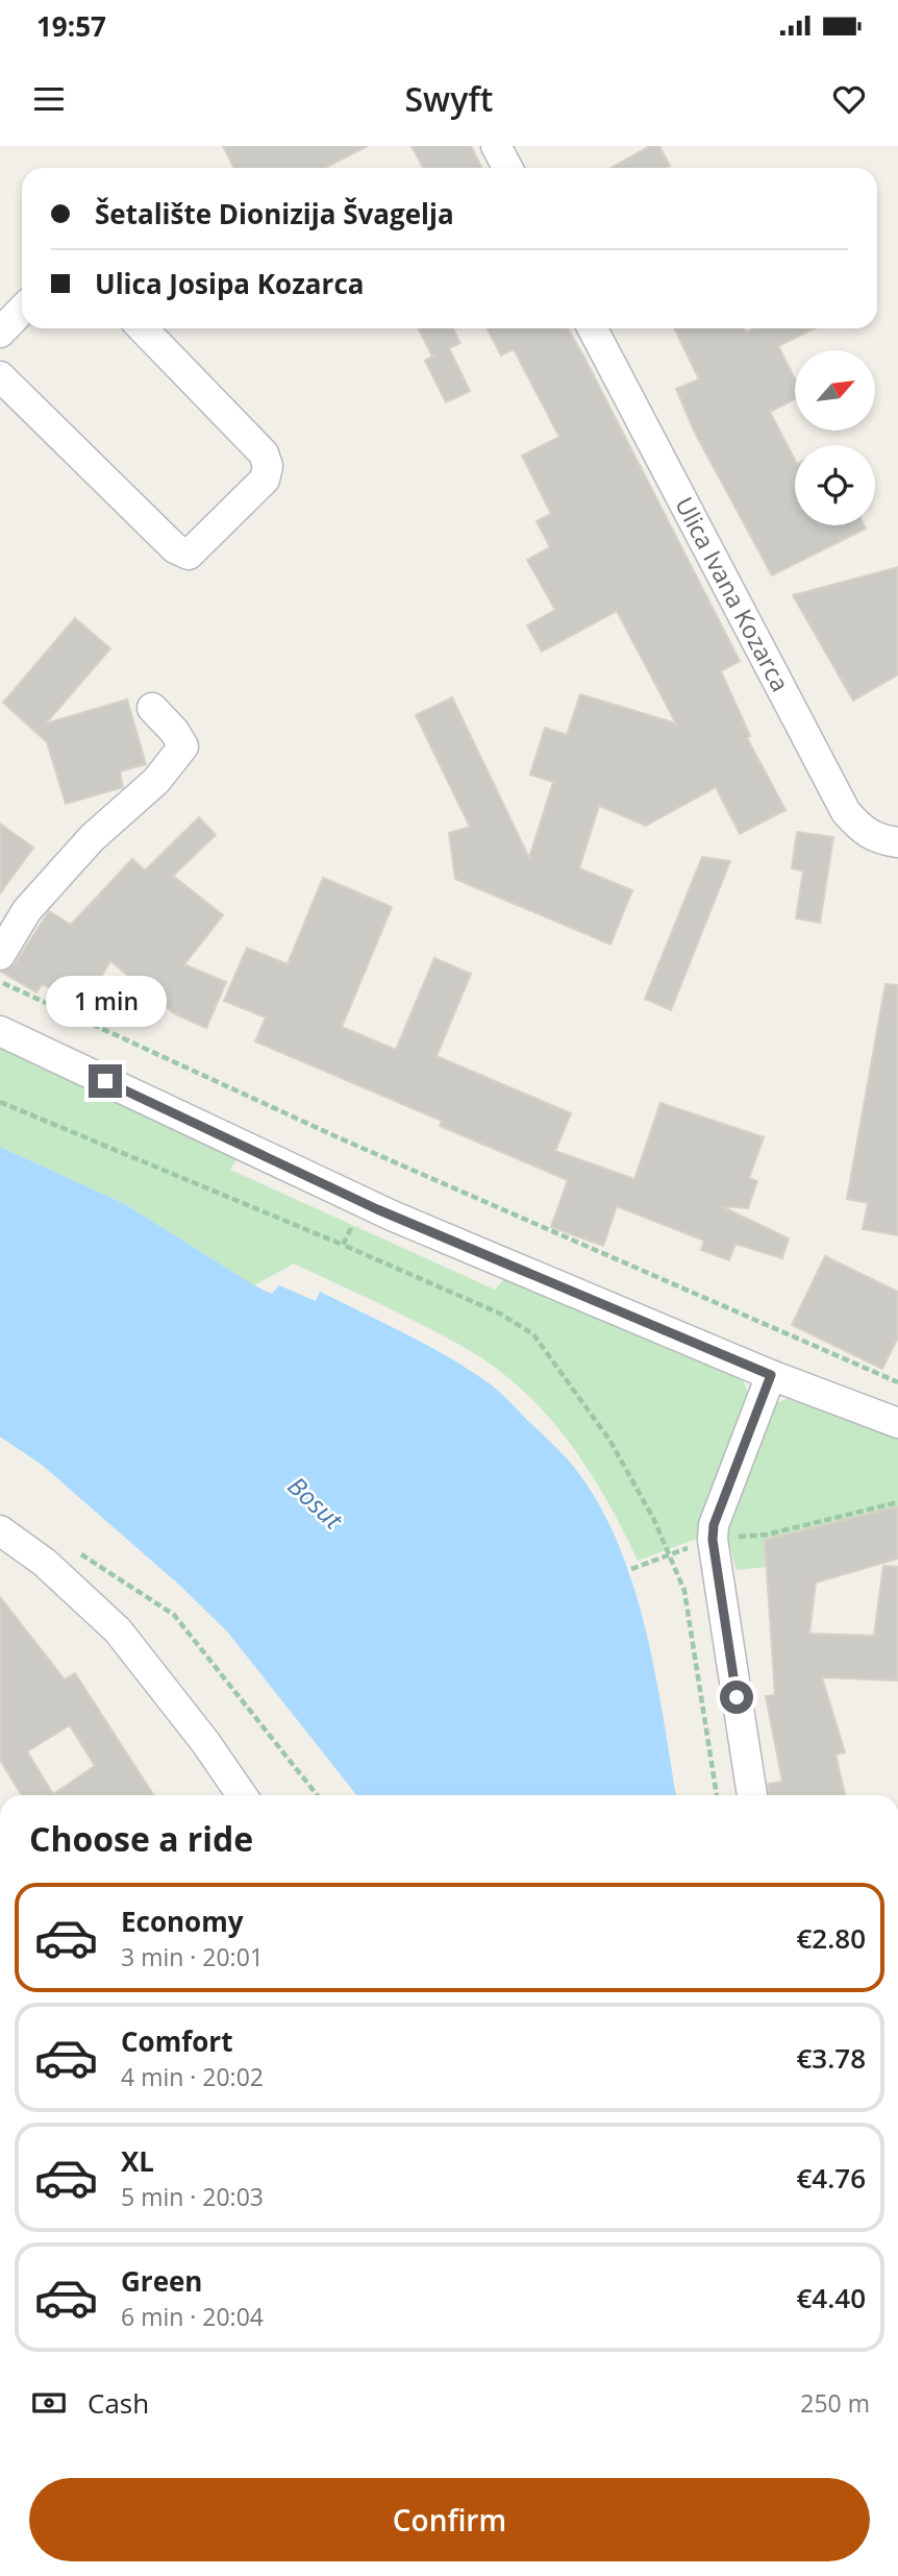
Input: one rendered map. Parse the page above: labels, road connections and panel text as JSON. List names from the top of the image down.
{
  "streets": {
    "street": ["Ulica Ivana Kozarca"]
  },
  "water": ["Bosut"],
  "north": "top right",
  "page": {
    "status": "19:57",
    "header": "Swyft",
    "banner": ["Šetalište Dionizija Švagelja", "Ulica Josipa Kozarca"],
    "bubble": "1 min",
    "heading": "Choose a ride",
    "list": [
      {
        "name": "Economy",
        "note": "3 min · 20:01",
        "value": "€2.80"
      },
      {
        "name": "Comfort",
        "note": "4 min · 20:02",
        "value": "€3.78"
      },
      {
        "name": "XL",
        "note": "5 min · 20:03",
        "value": "€4.76"
      },
      {
        "name": "Green",
        "note": "6 min · 20:04",
        "value": "€4.40"
      }
    ],
    "pay": ["Cash", "250 m"],
    "buttons": "Confirm"
  }
}
